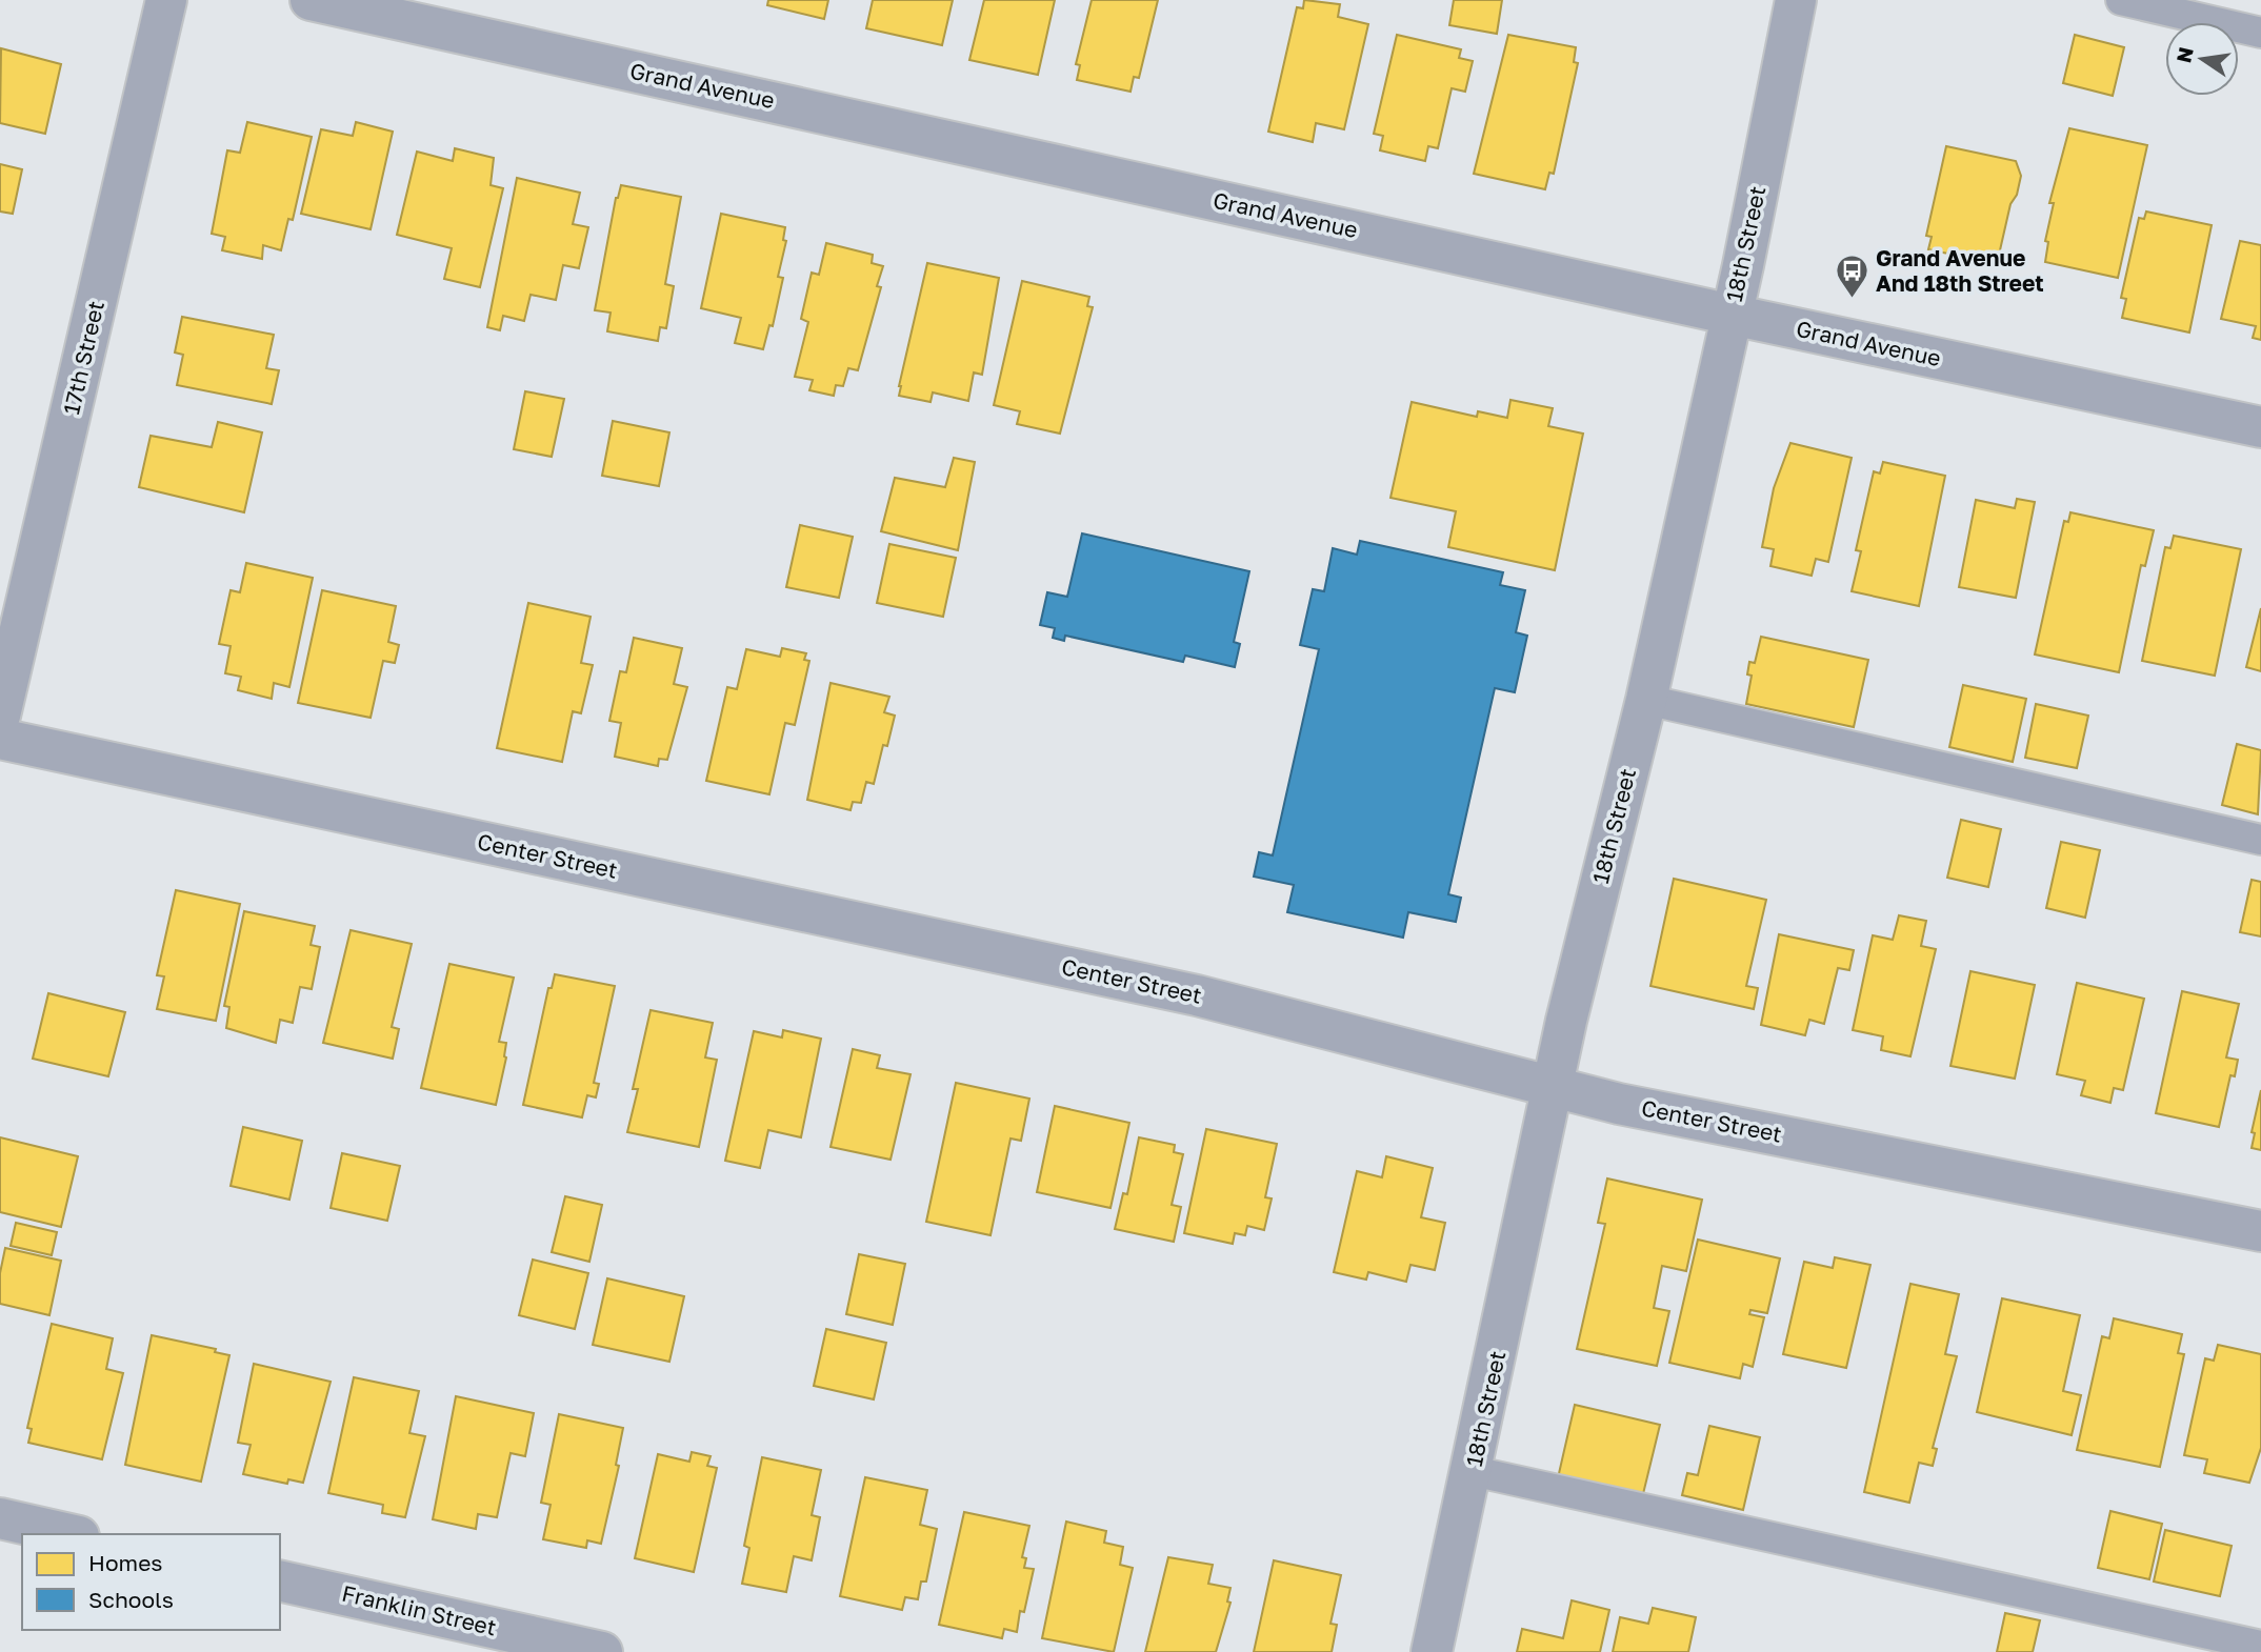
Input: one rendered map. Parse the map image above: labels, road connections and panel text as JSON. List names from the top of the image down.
{
  "streets": {
    "street": [
      "Grand Avenue",
      "18th Street",
      "17th Street",
      "Center Street",
      "Franklin Street"
    ]
  },
  "crossings": [
    ["Grand Avenue", "18th Street"],
    ["18th Street", "Center Street"]
  ],
  "places": {
    "bus stop": ["Grand Avenue And 18th Street"]
  },
  "legend": ["Homes", "Schools"],
  "north": "left"
}
